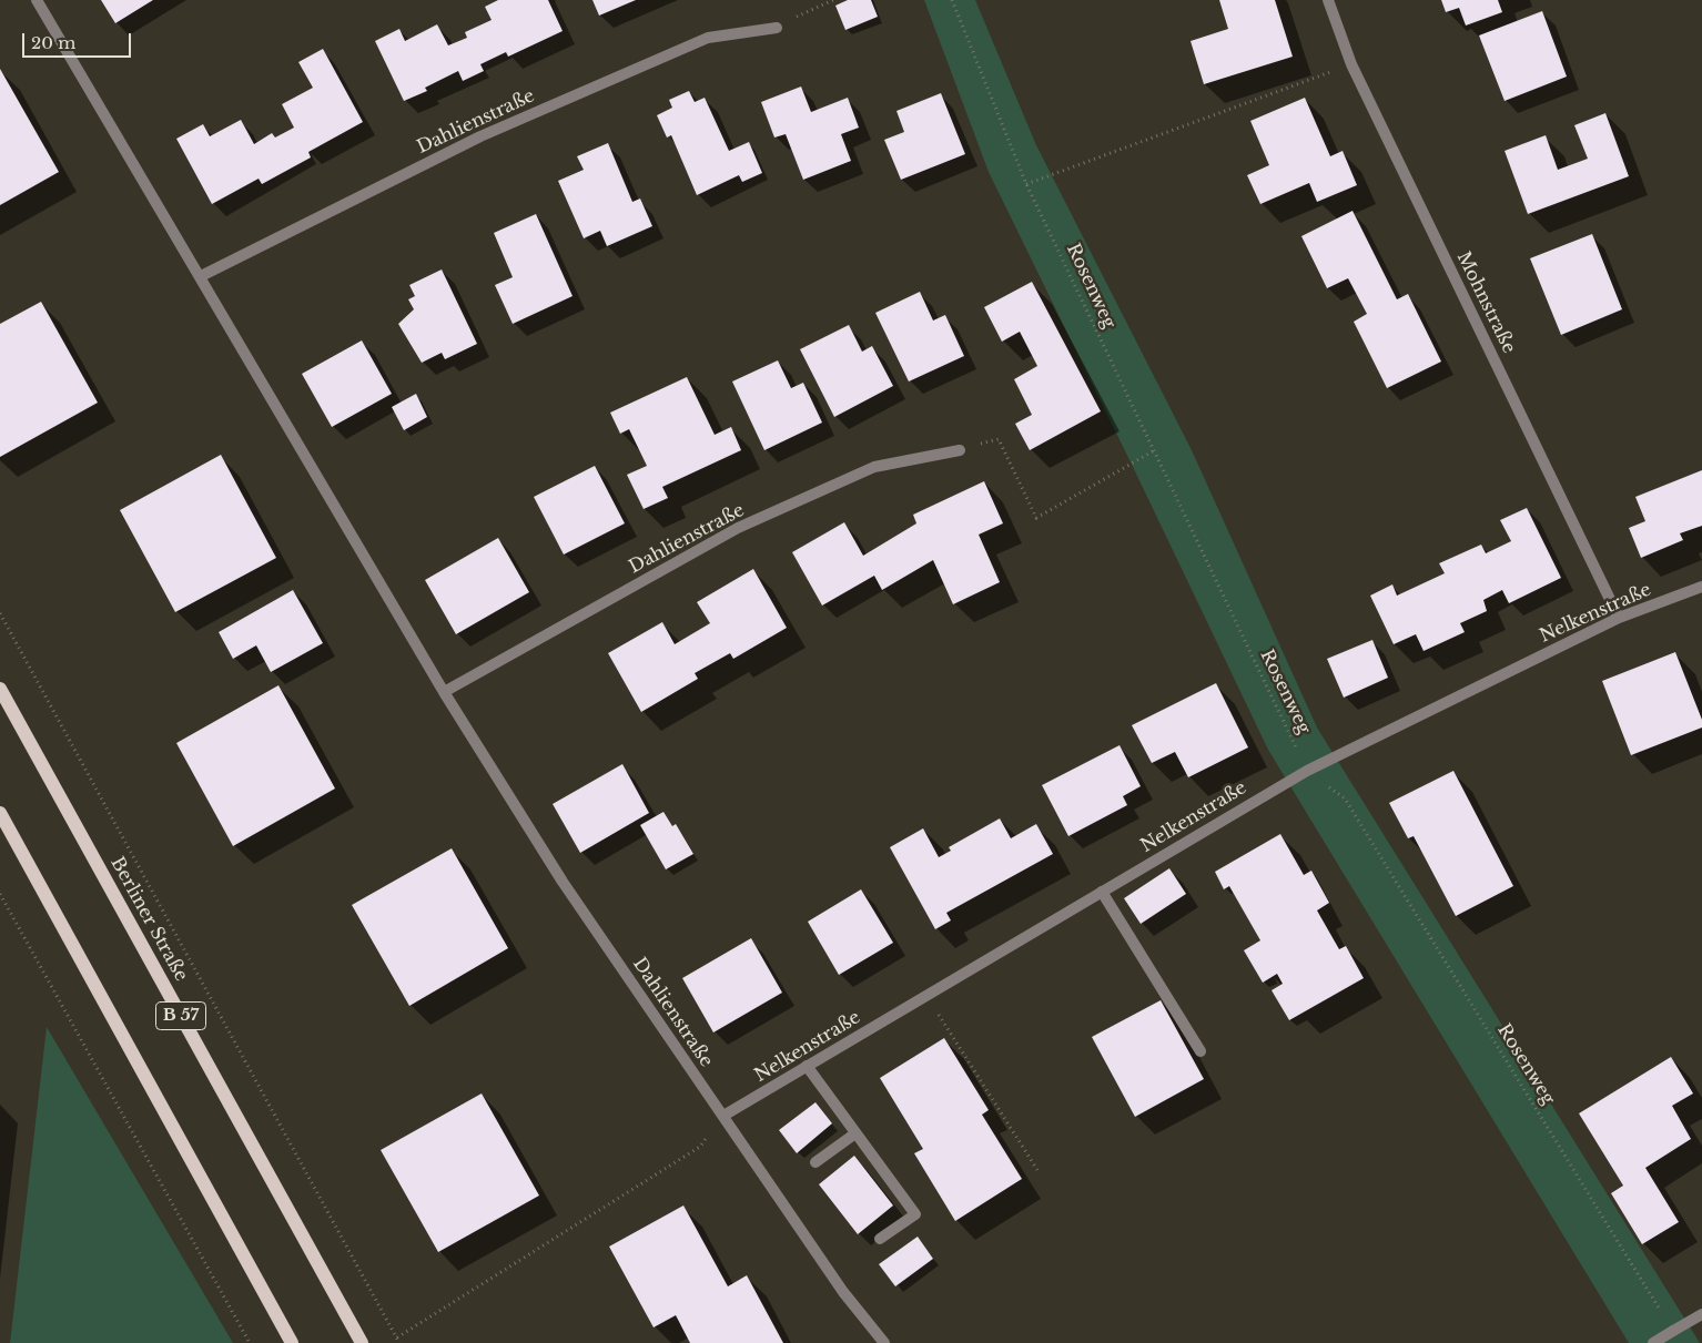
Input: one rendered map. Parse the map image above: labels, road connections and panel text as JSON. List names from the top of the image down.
{
  "streets": {
    "main road": ["Berliner Straße", "B 57"],
    "street": ["Dahlienstraße", "Mohnstraße", "Nelkenstraße"],
    "path": ["Rosenweg"]
  },
  "crossings": [
    ["Dahlienstraße", "Nelkenstraße"],
    ["Rosenweg", "Nelkenstraße"],
    ["Mohnstraße", "Nelkenstraße"]
  ],
  "scale_bar": "20 m"
}
